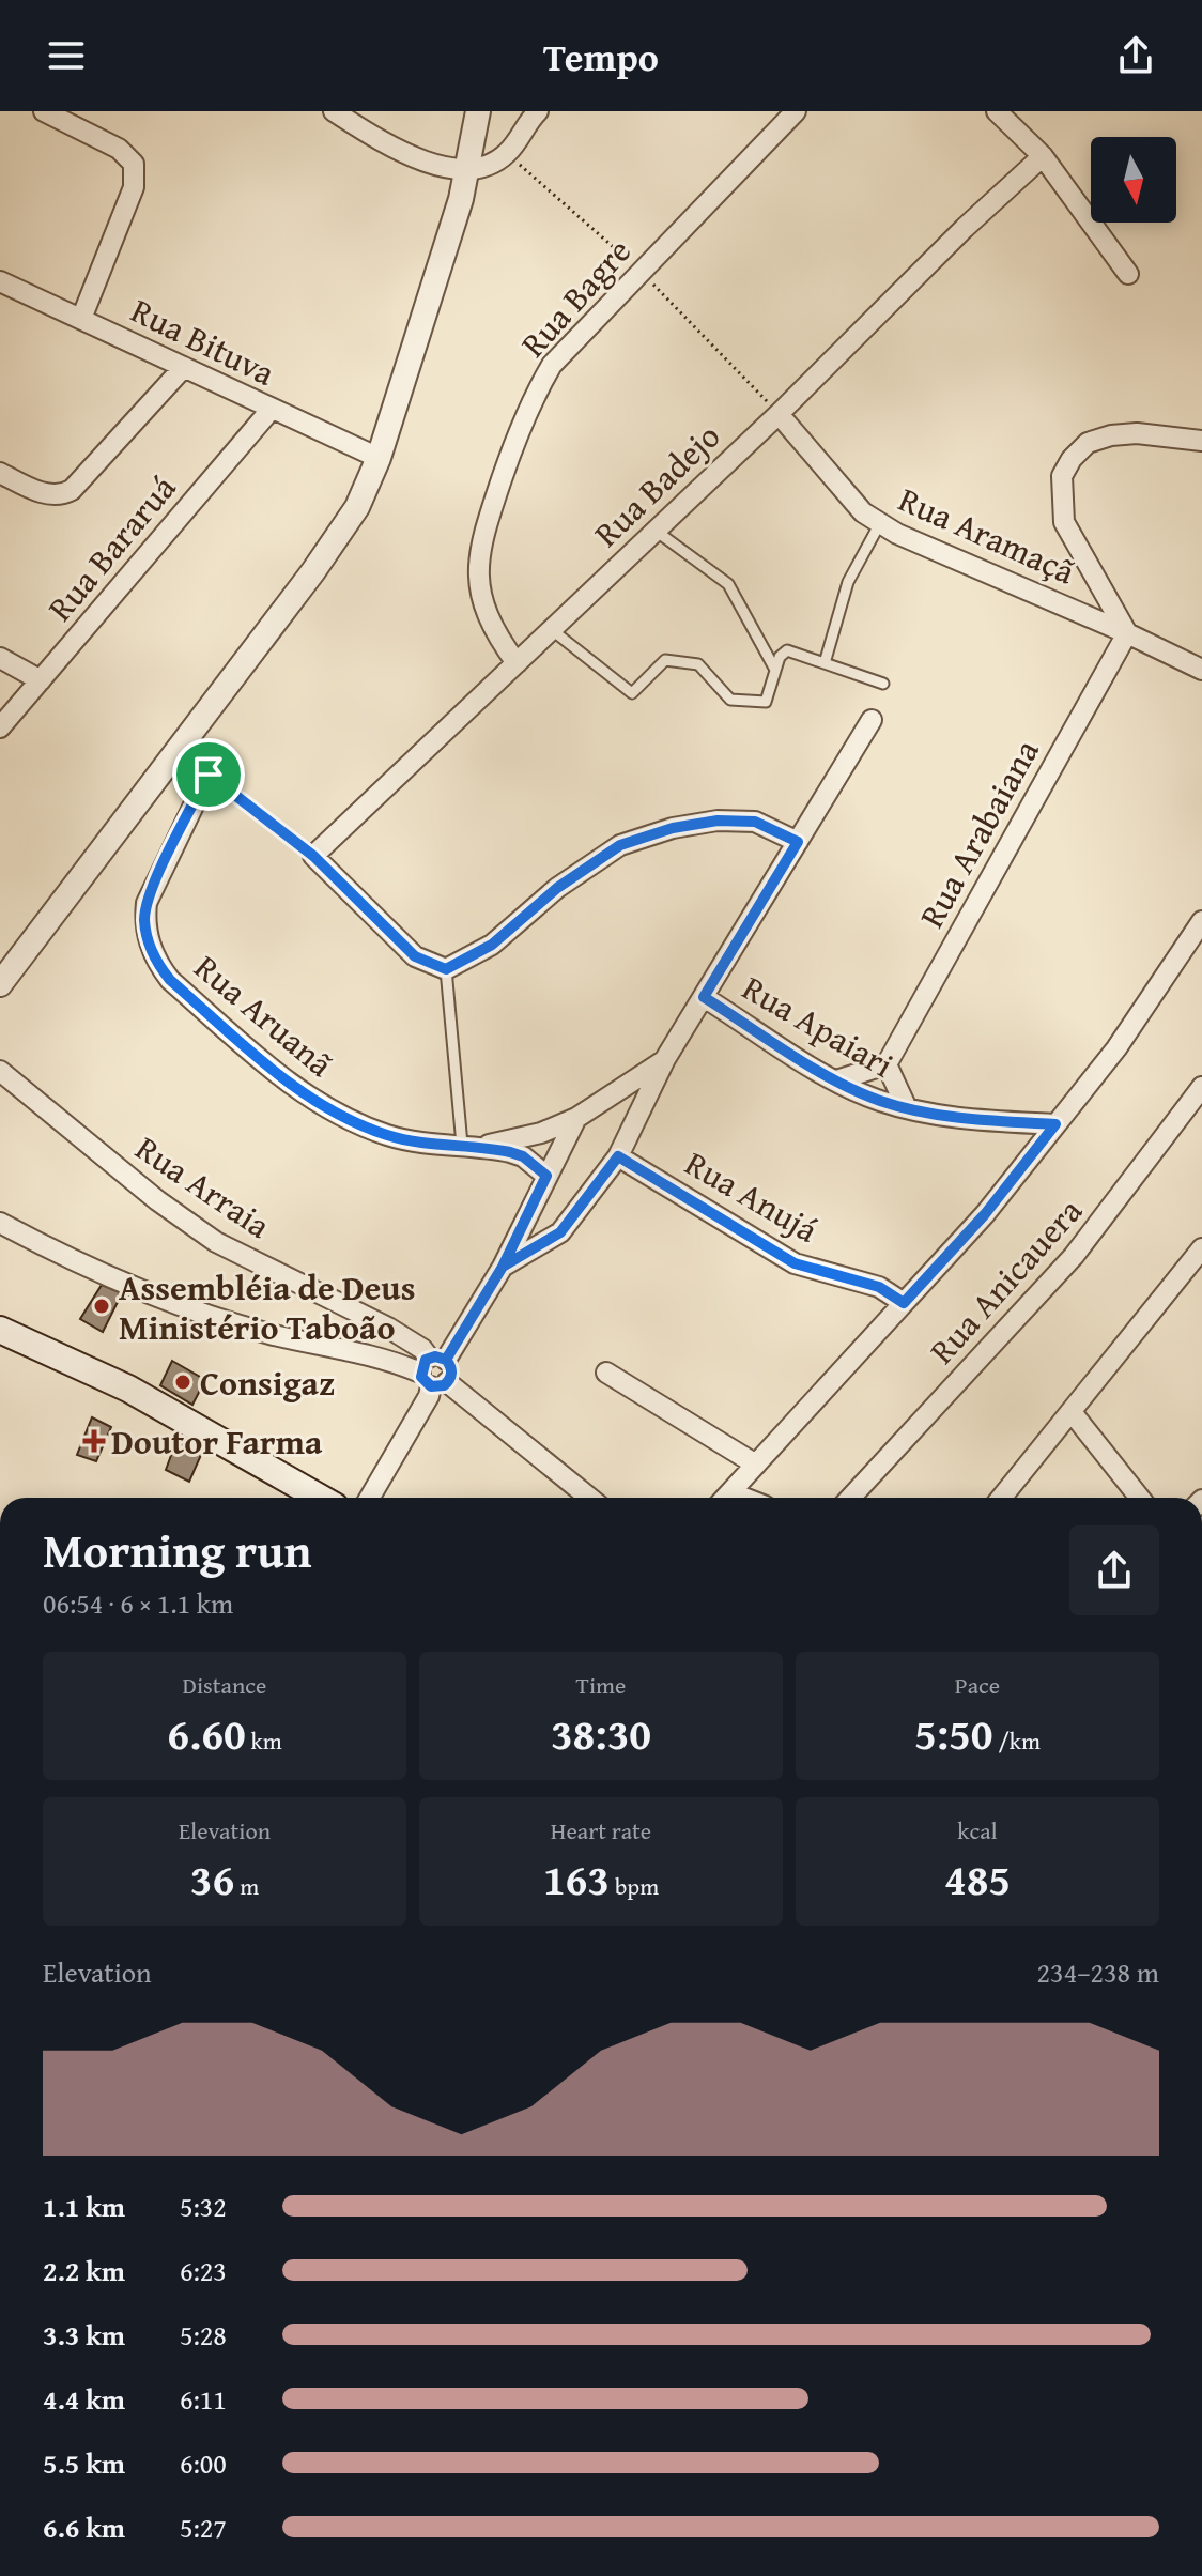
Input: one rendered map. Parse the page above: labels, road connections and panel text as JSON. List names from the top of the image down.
{
  "streets": {
    "street": [
      "Rua Bagre",
      "Rua Bituva",
      "Rua Badejo",
      "Rua Aramaçã",
      "Rua Bararuá",
      "Rua Arabaiana",
      "Rua Aruanã",
      "Rua Apaiari",
      "Rua Arraia",
      "Rua Anujá",
      "Rua Anicauera"
    ]
  },
  "crossings": [
    ["Rua Bagre", "Rua Badejo"],
    ["Rua Bituva", "Rua Bararuá"],
    ["Rua Badejo", "Rua Aramaçã"],
    ["Rua Aramaçã", "Rua Arabaiana"]
  ],
  "places": {
    "other": ["Assembléia de Deus Ministério Taboão", "Consigaz"],
    "health": ["Doutor Farma"]
  },
  "north": "bottom",
  "page": {
    "header": "Tempo",
    "heading": ["Morning run", "06:54 · 6 × 1.1 km"],
    "stats": [
      ["Distance", "6.60 km"],
      ["Time", "38:30"],
      ["Pace", "5:50 /km"],
      ["Elevation", "36 m"],
      ["Heart rate", "163 bpm"],
      ["kcal", "485"]
    ],
    "chart": ["Elevation", "234–238 m"],
    "list": [
      {
        "name": "1.1 km",
        "note": "5:32"
      },
      {
        "name": "2.2 km",
        "note": "6:23"
      },
      {
        "name": "3.3 km",
        "note": "5:28"
      },
      {
        "name": "4.4 km",
        "note": "6:11"
      },
      {
        "name": "5.5 km",
        "note": "6:00"
      },
      {
        "name": "6.6 km",
        "note": "5:27"
      }
    ]
  }
}
